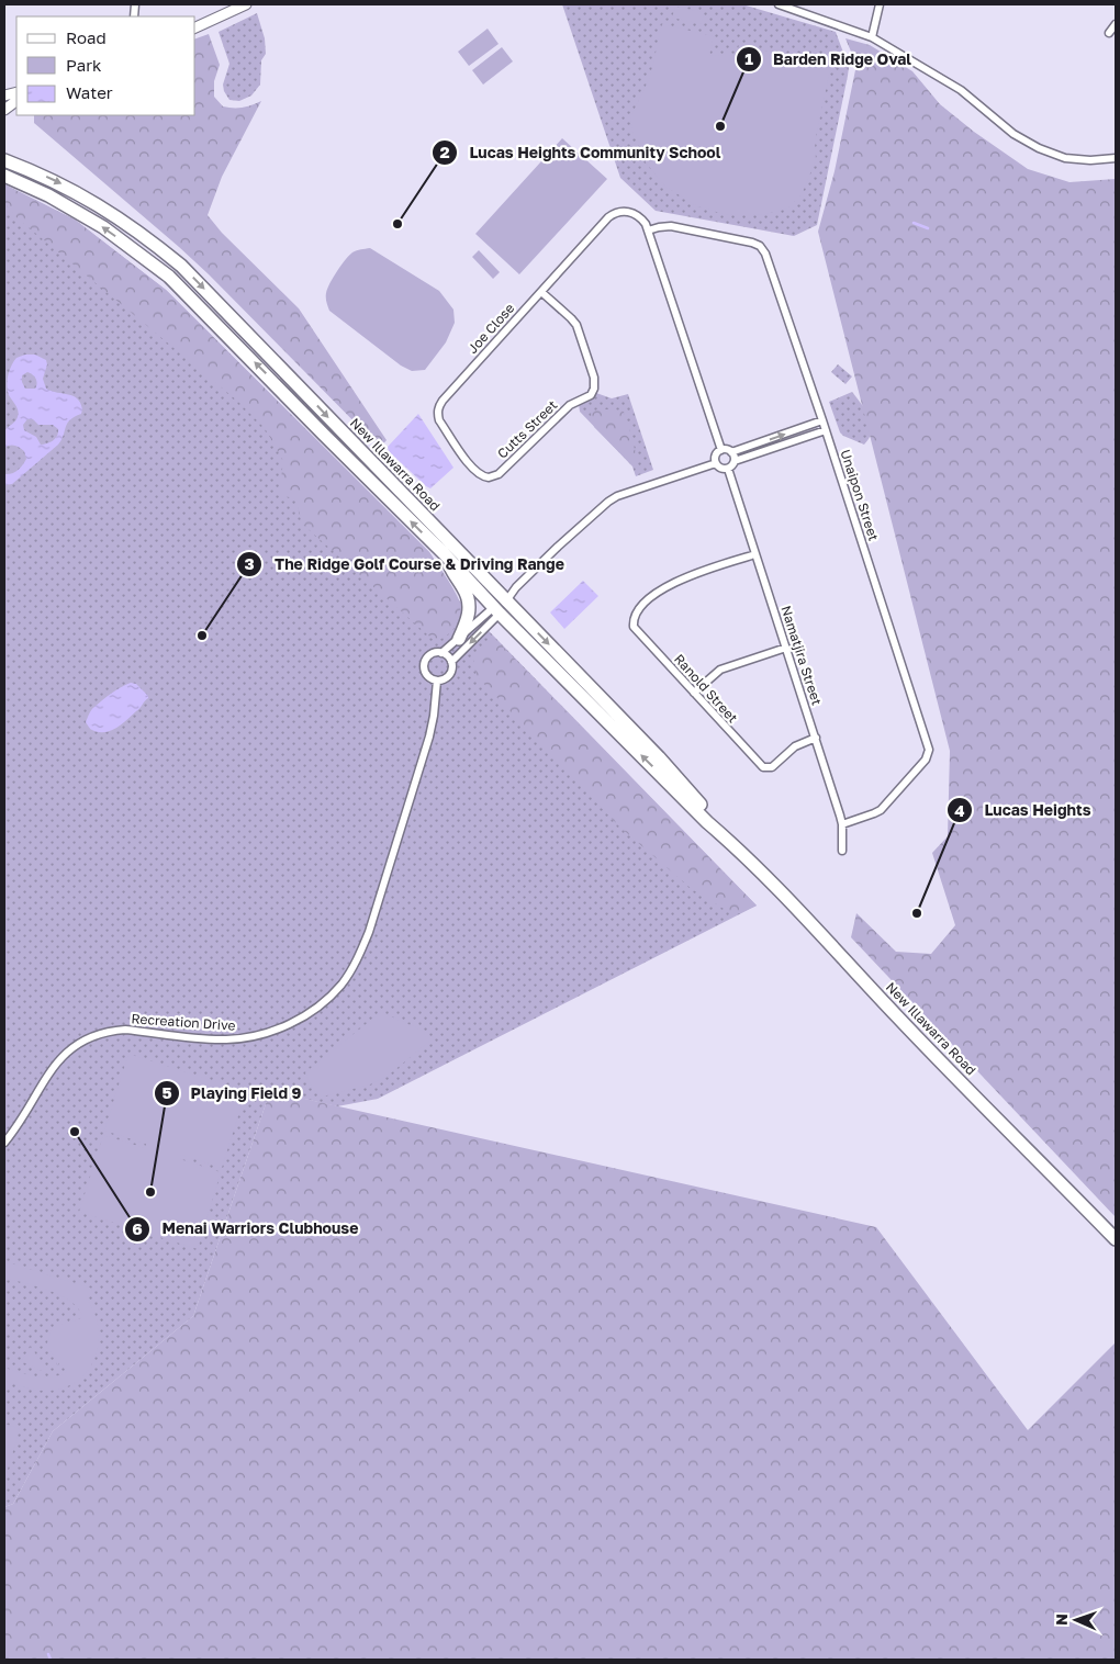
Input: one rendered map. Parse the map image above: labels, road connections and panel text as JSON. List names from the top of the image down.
{
  "streets": {
    "highway": ["New Illawarra Road"],
    "street": [
      "Joe Close",
      "Cutts Street",
      "Unaipon Street",
      "Namatjira Street",
      "Ranold Street",
      "Recreation Drive"
    ]
  },
  "crossings": [
    ["Joe Close", "Cutts Street"],
    ["Joe Close", "Unaipon Street"],
    ["Unaipon Street", "Namatjira Street"],
    ["Namatjira Street", "Ranold Street"]
  ],
  "places": [
    "Barden Ridge Oval",
    "Lucas Heights Community School",
    "The Ridge Golf Course & Driving Range",
    "Lucas Heights",
    "Menai Warriors Clubhouse",
    "Playing Field 9"
  ],
  "legend": ["Road", "Park", "Water"],
  "north": "left"
}
